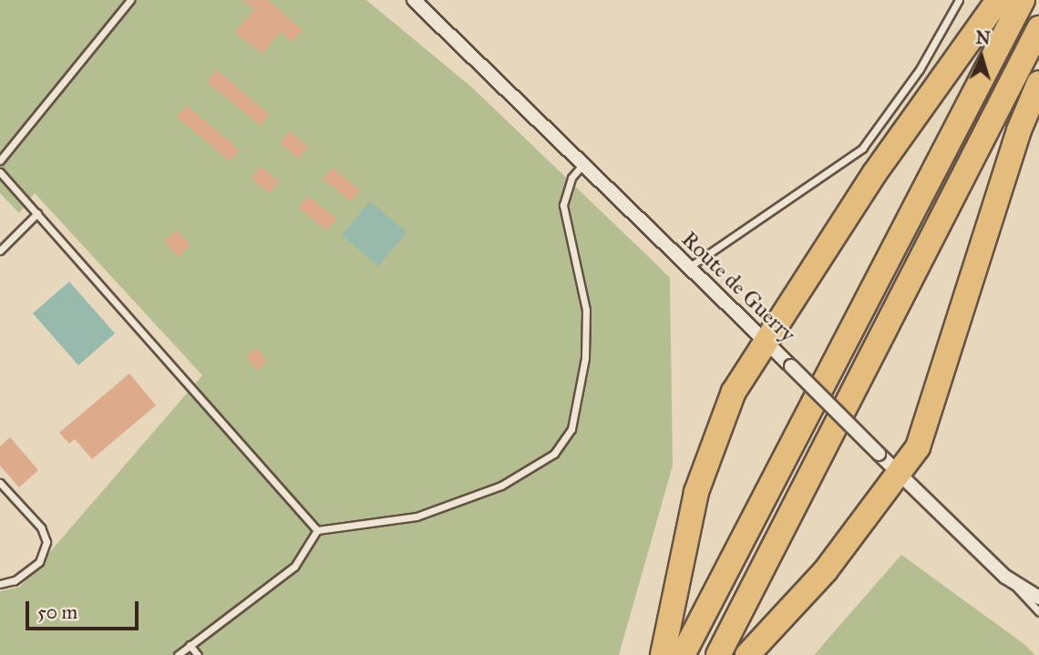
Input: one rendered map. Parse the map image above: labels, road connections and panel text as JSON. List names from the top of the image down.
{
  "streets": {
    "street": ["Route de Guerry"]
  },
  "scale_bar": "50 m",
  "north": "top"
}
